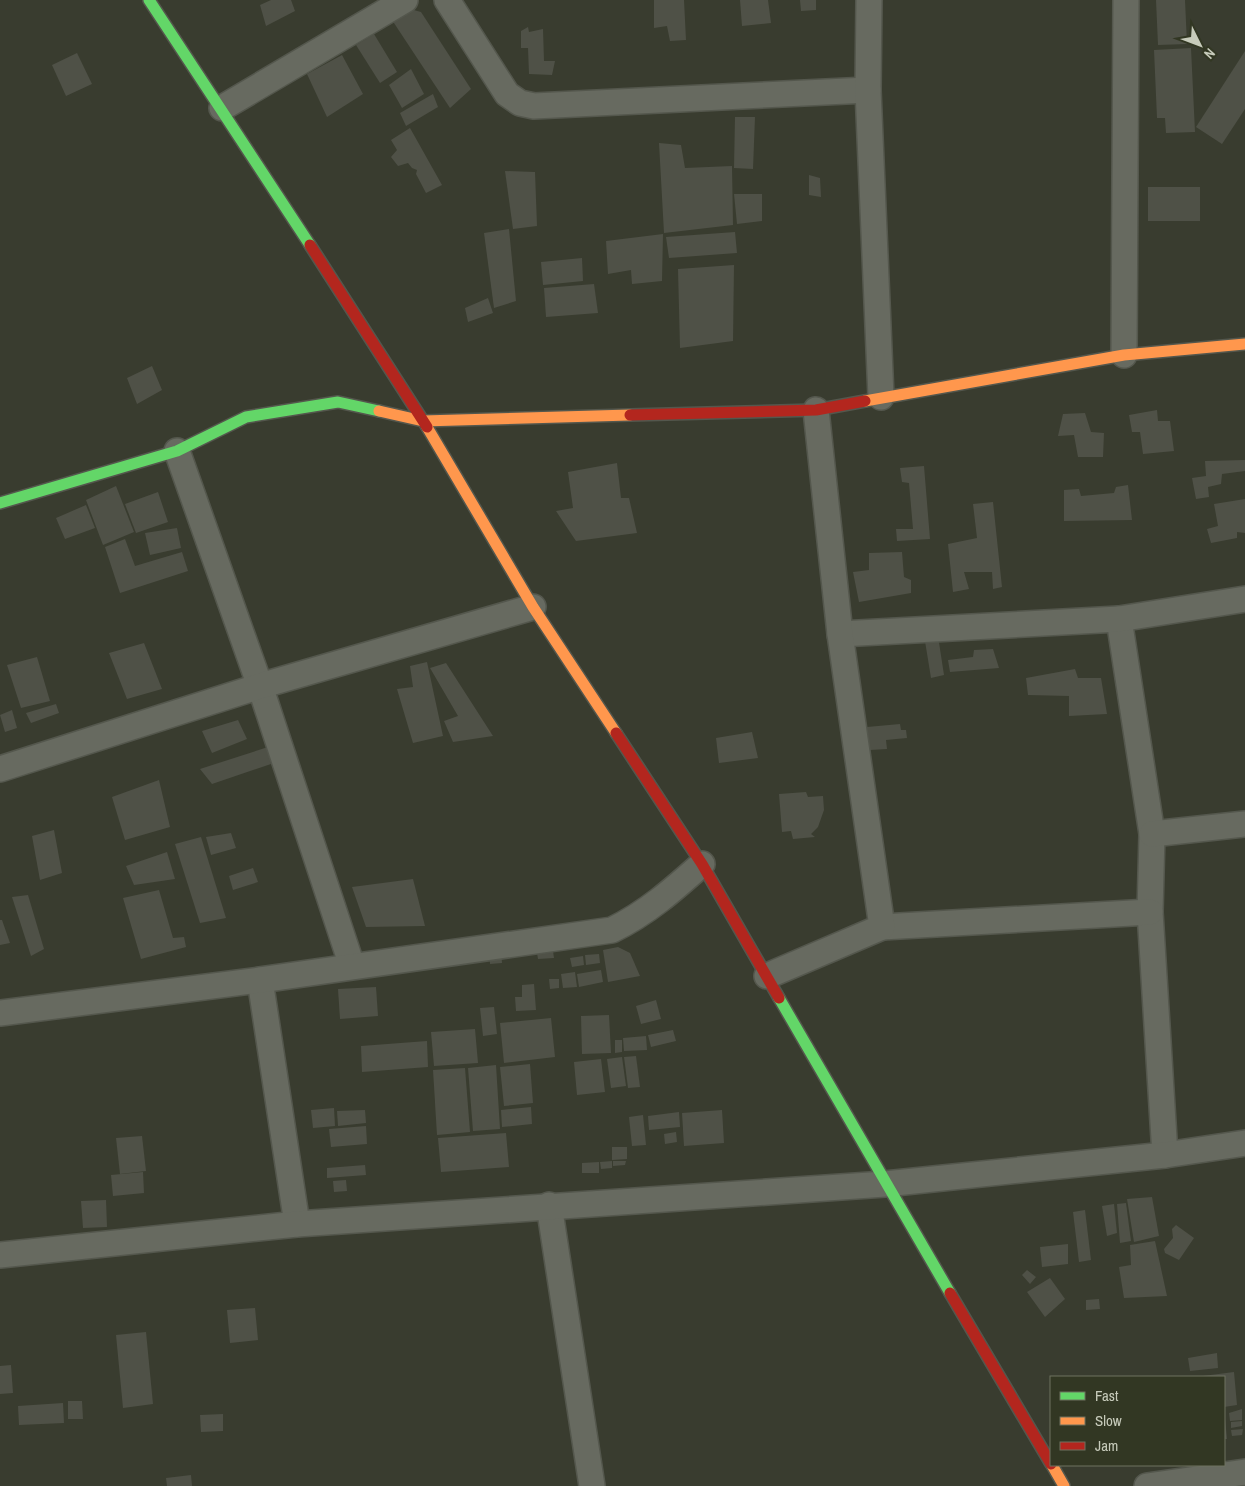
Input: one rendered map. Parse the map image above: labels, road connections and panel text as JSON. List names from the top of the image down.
{
  "legend": ["Fast", "Slow", "Jam"],
  "north": "bottom right"
}
